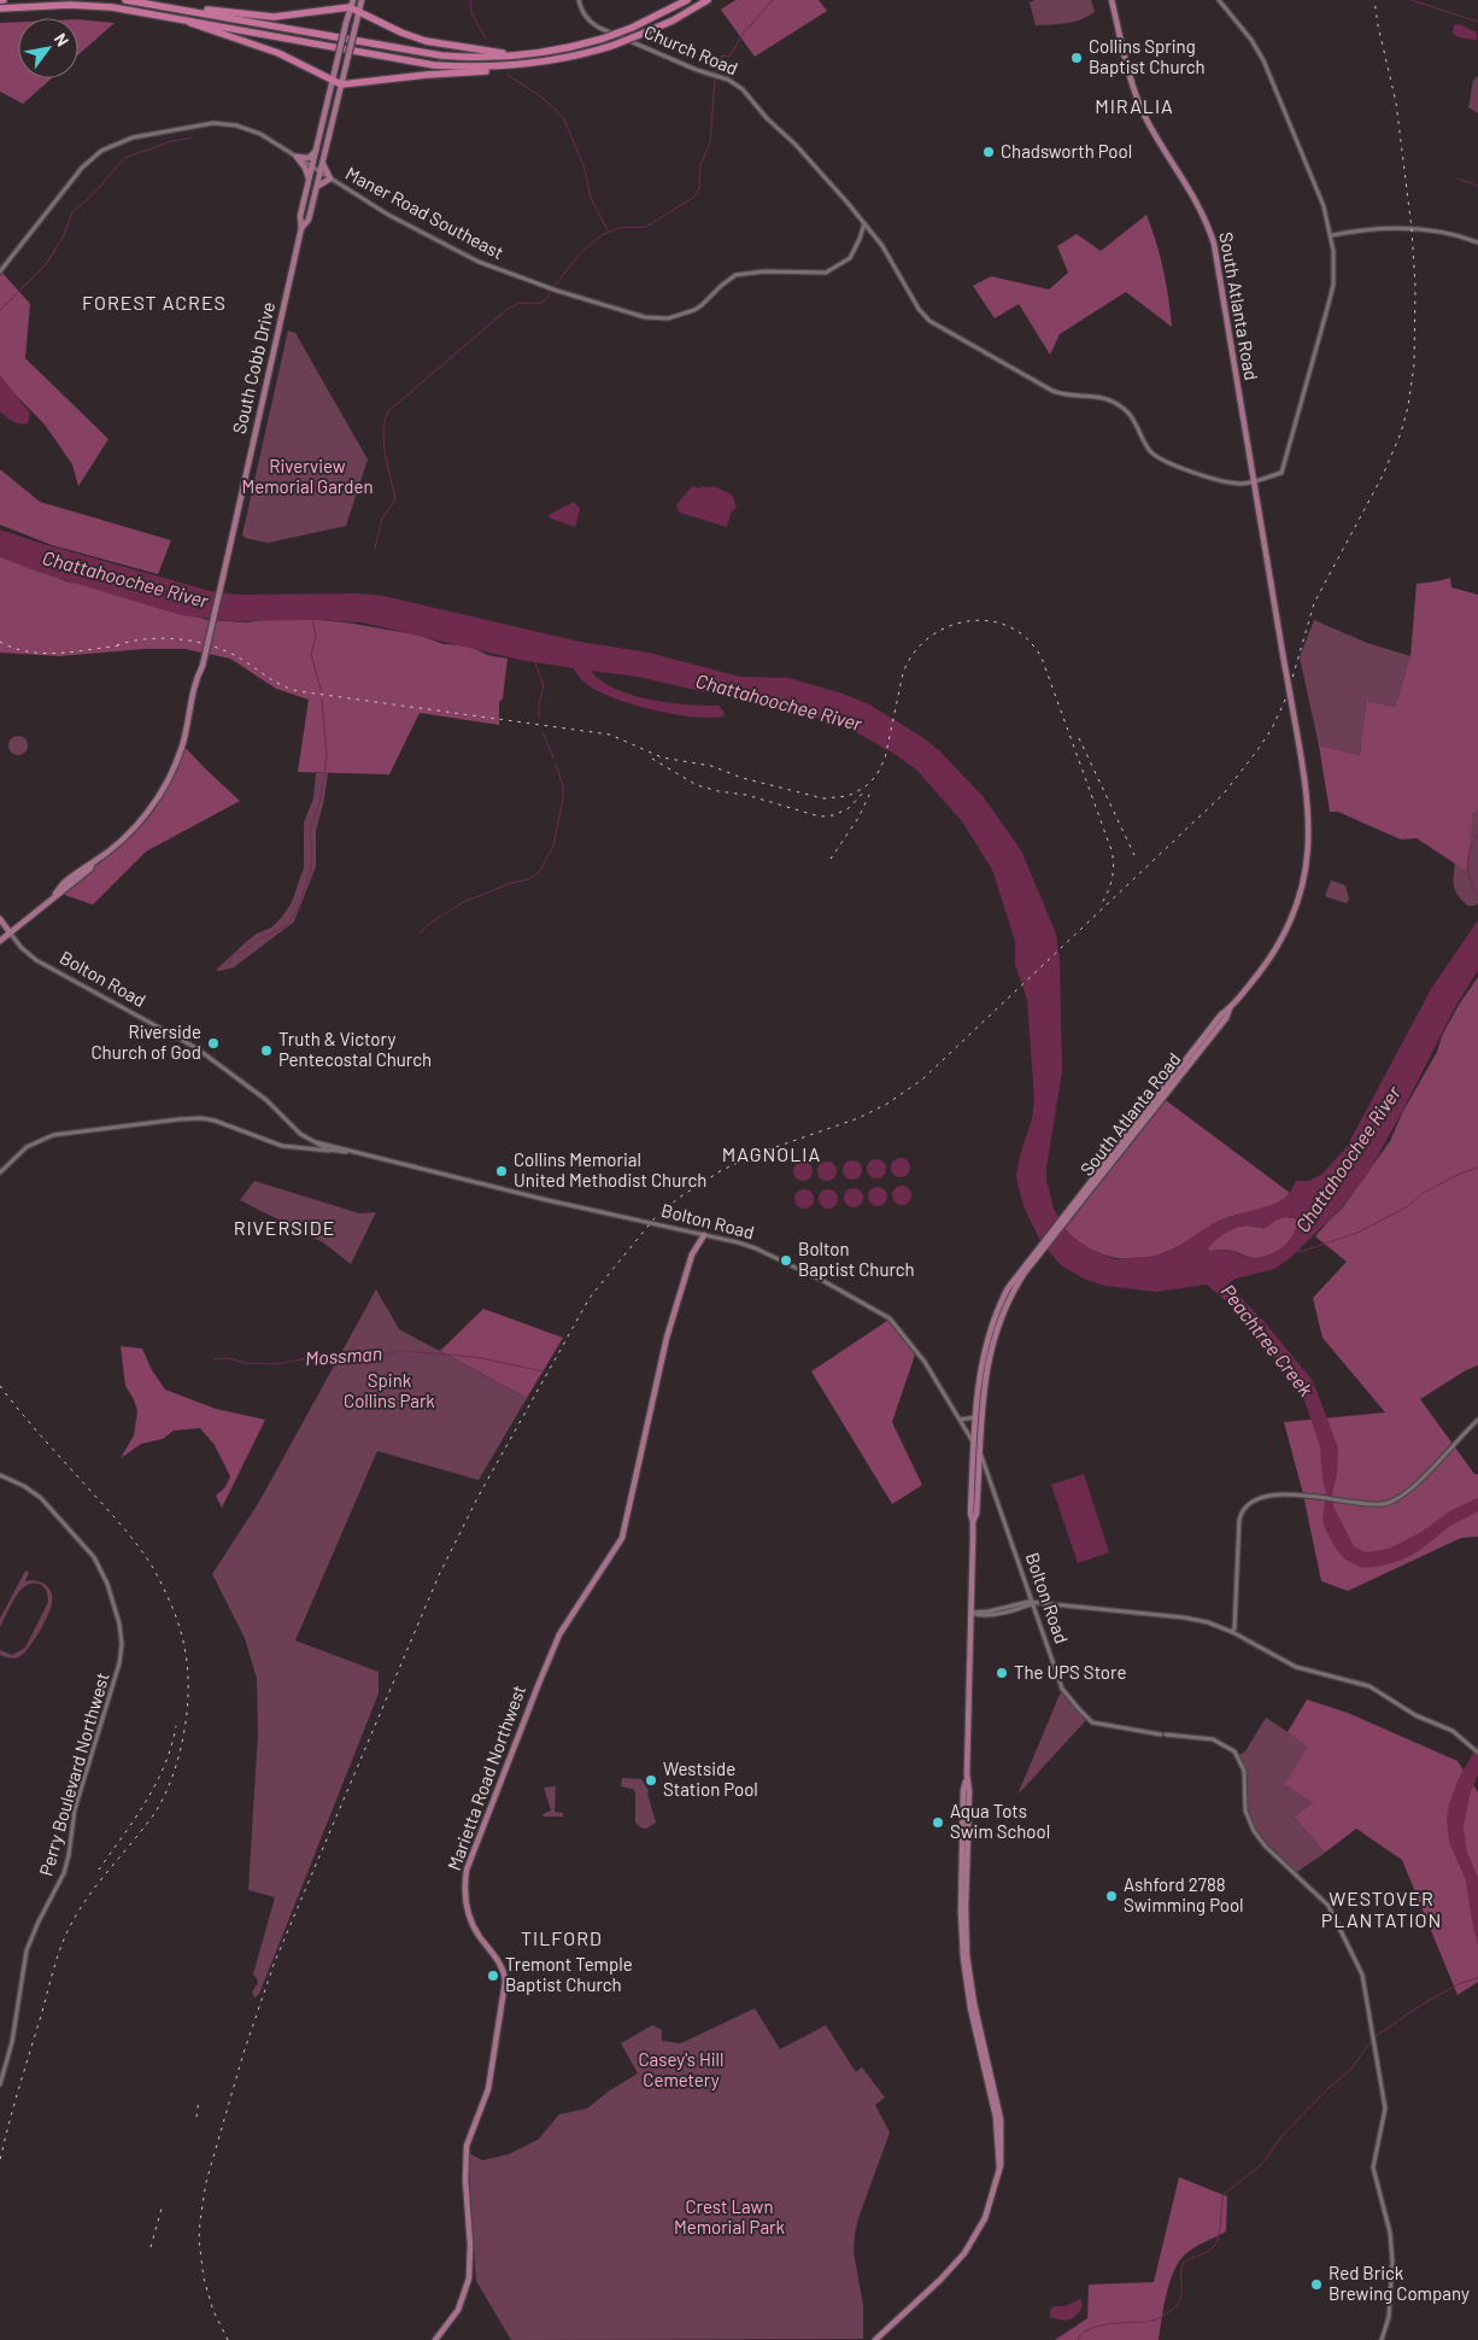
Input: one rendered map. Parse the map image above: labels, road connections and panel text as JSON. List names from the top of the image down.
{
  "streets": {
    "main road": [
      "South Atlanta Road",
      "South Cobb Drive",
      "Bolton Road",
      "Marietta Road Northwest"
    ],
    "street": ["Church Road", "Maner Road Southeast", "Perry Boulevard Northwest"]
  },
  "crossings": [
    ["Church Road", "Maner Road Southeast"],
    ["Church Road", "South Atlanta Road"],
    ["Maner Road Southeast", "South Cobb Drive"],
    ["South Cobb Drive", "Bolton Road"],
    ["Bolton Road", "Marietta Road Northwest"]
  ],
  "districts": [
    "MIRALIA",
    "FOREST ACRES",
    "MAGNOLIA",
    "RIVERSIDE",
    "WESTOVER PLANTATION",
    "TILFORD"
  ],
  "water": ["Chattahoochee River", "Peachtree Creek", "Mossman"],
  "parks": [
    "Riverview Memorial Garden",
    "Spink Collins Park",
    "Casey's Hill Cemetery",
    "Crest Lawn Memorial Park"
  ],
  "places": [
    "Collins Spring Baptist Church",
    "Chadsworth Pool",
    "Riverside Church of God",
    "Truth & Victory Pentecostal Church",
    "Collins Memorial United Methodist Church",
    "Bolton Baptist Church",
    "The UPS Store",
    "Westside Station Pool",
    "Aqua Tots Swim School",
    "Ashford 2788 Swimming Pool",
    "Tremont Temple Baptist Church",
    "Red Brick Brewing Company"
  ],
  "north": "top right"
}
